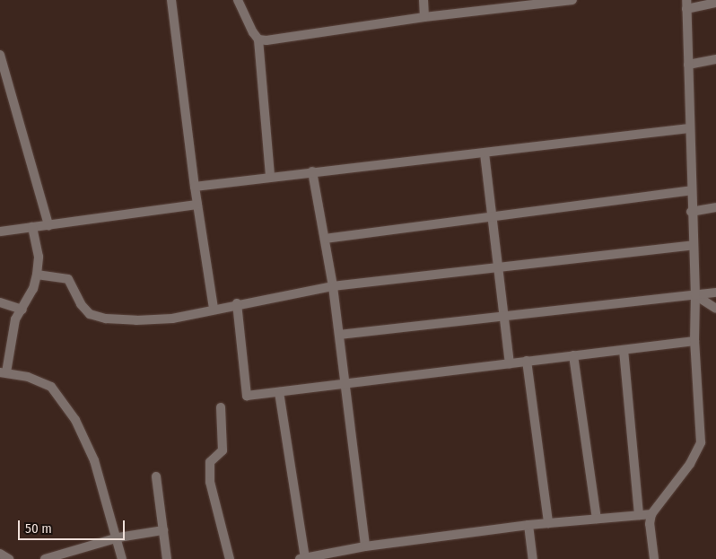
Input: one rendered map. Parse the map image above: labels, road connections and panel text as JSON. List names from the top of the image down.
{
  "scale_bar": "50 m"
}
